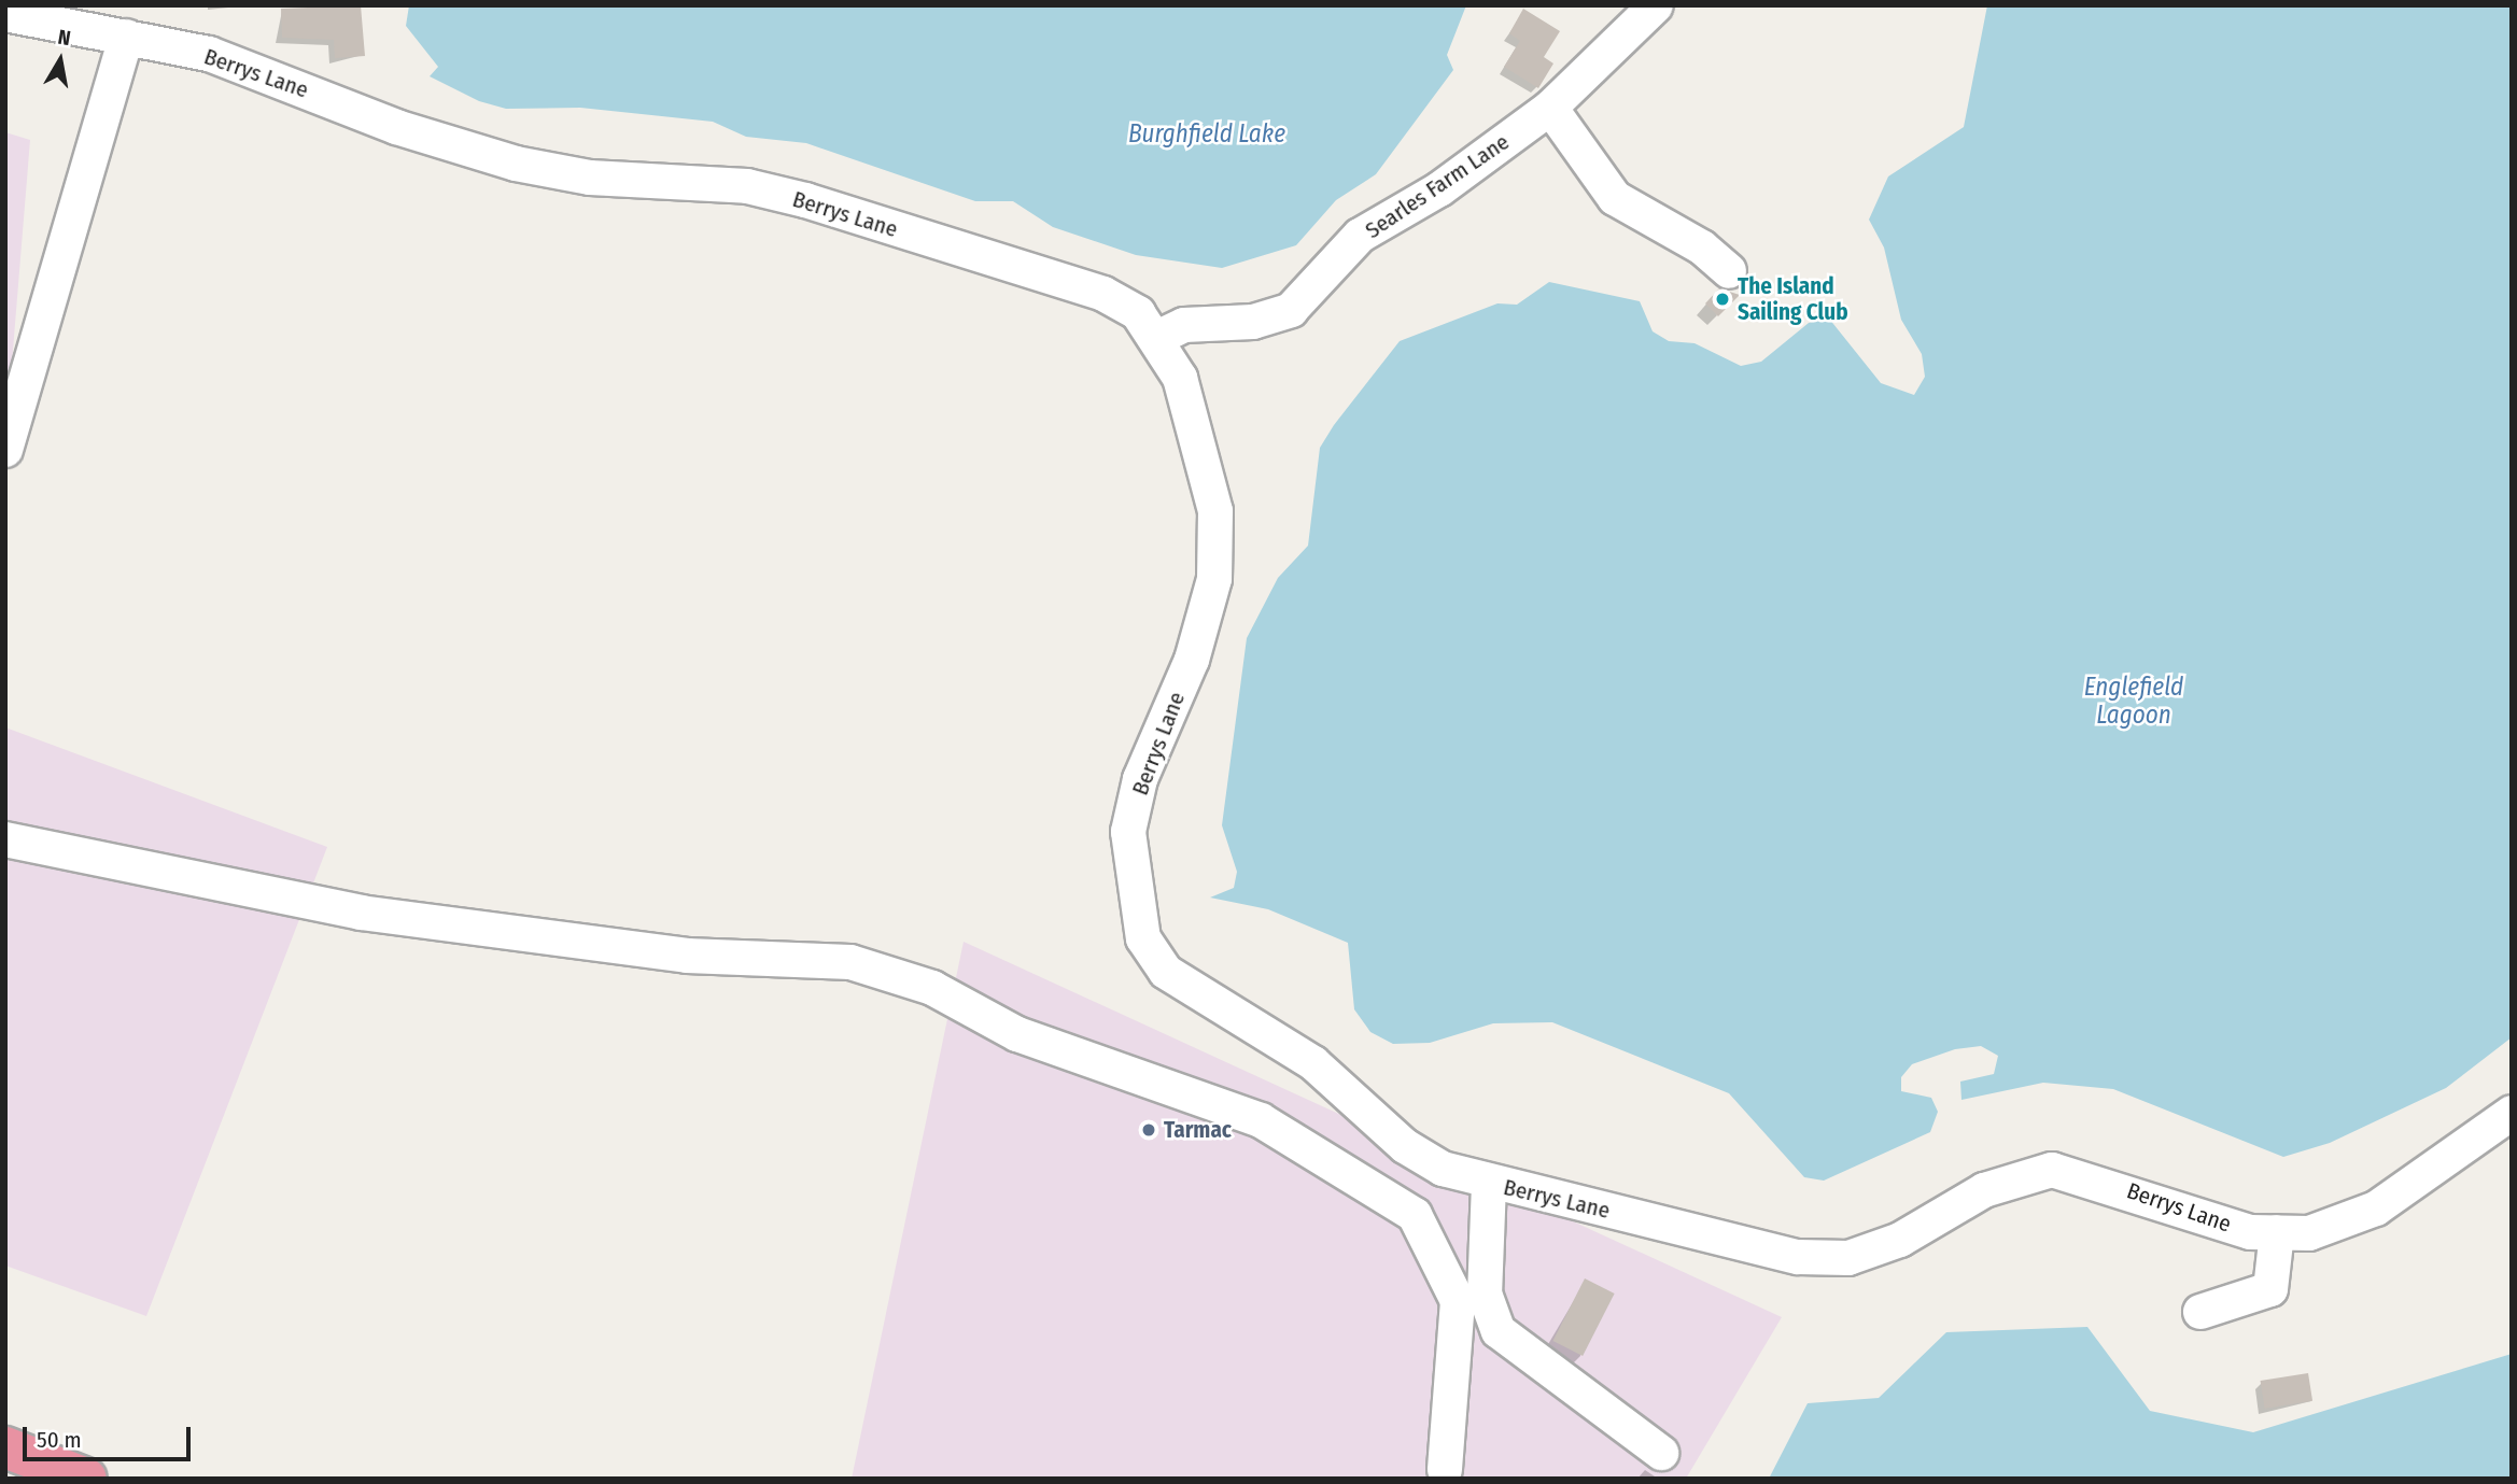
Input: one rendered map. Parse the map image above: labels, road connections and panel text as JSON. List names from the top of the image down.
{
  "streets": {
    "street": ["Berrys Lane", "Searles Farm Lane"]
  },
  "crossings": [
    ["Berrys Lane", "Searles Farm Lane"]
  ],
  "water": ["Burghfield Lake", "Englefield Lagoon"],
  "places": ["The Island Sailing Club", "Tarmac"],
  "scale_bar": "50 m",
  "north": "top"
}
